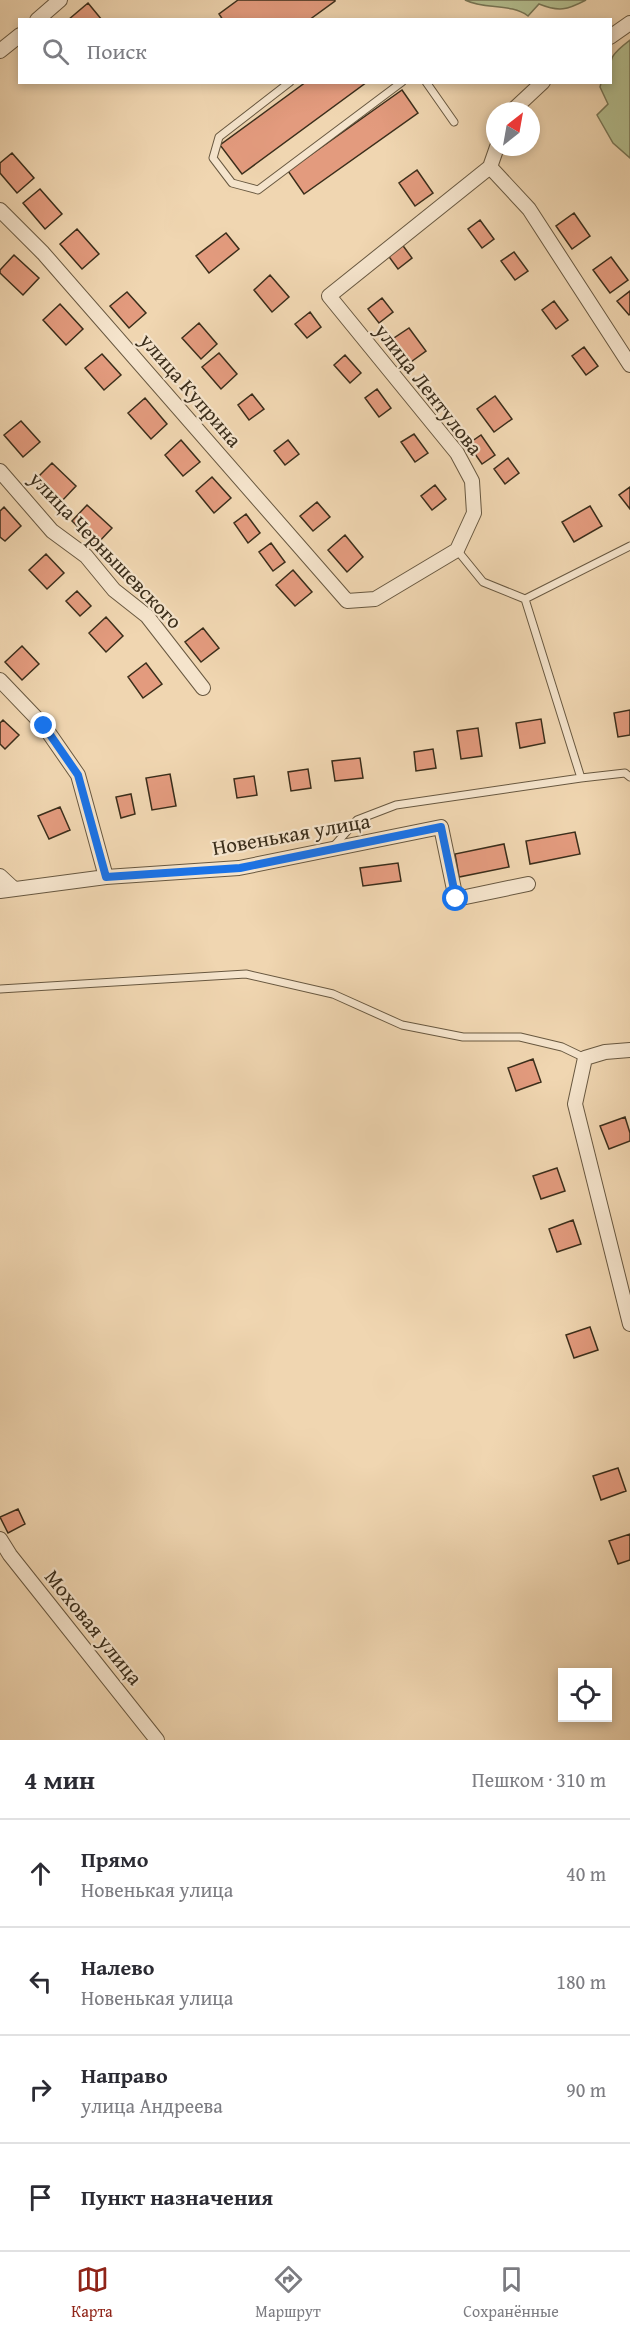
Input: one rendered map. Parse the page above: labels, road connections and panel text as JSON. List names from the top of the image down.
{
  "streets": {
    "street": [
      "улица Лентулова",
      "улица Куприна",
      "улица Чернышевского",
      "Новенькая улица",
      "Моховая улица"
    ]
  },
  "crossings": [
    ["улица Лентулова", "улица Куприна"]
  ],
  "north": "top right",
  "page": {
    "search": "Поиск",
    "heading": ["4 мин", "Пешком · 310 m"],
    "list": [
      ["Прямо", "Новенькая улица", "40 m"],
      ["Налево", "Новенькая улица", "180 m"],
      ["Направо", "улица Андреева", "90 m"],
      "Пункт назначения"
    ],
    "nav": ["Карта", "Маршрут", "Сохранённые"]
  }
}
